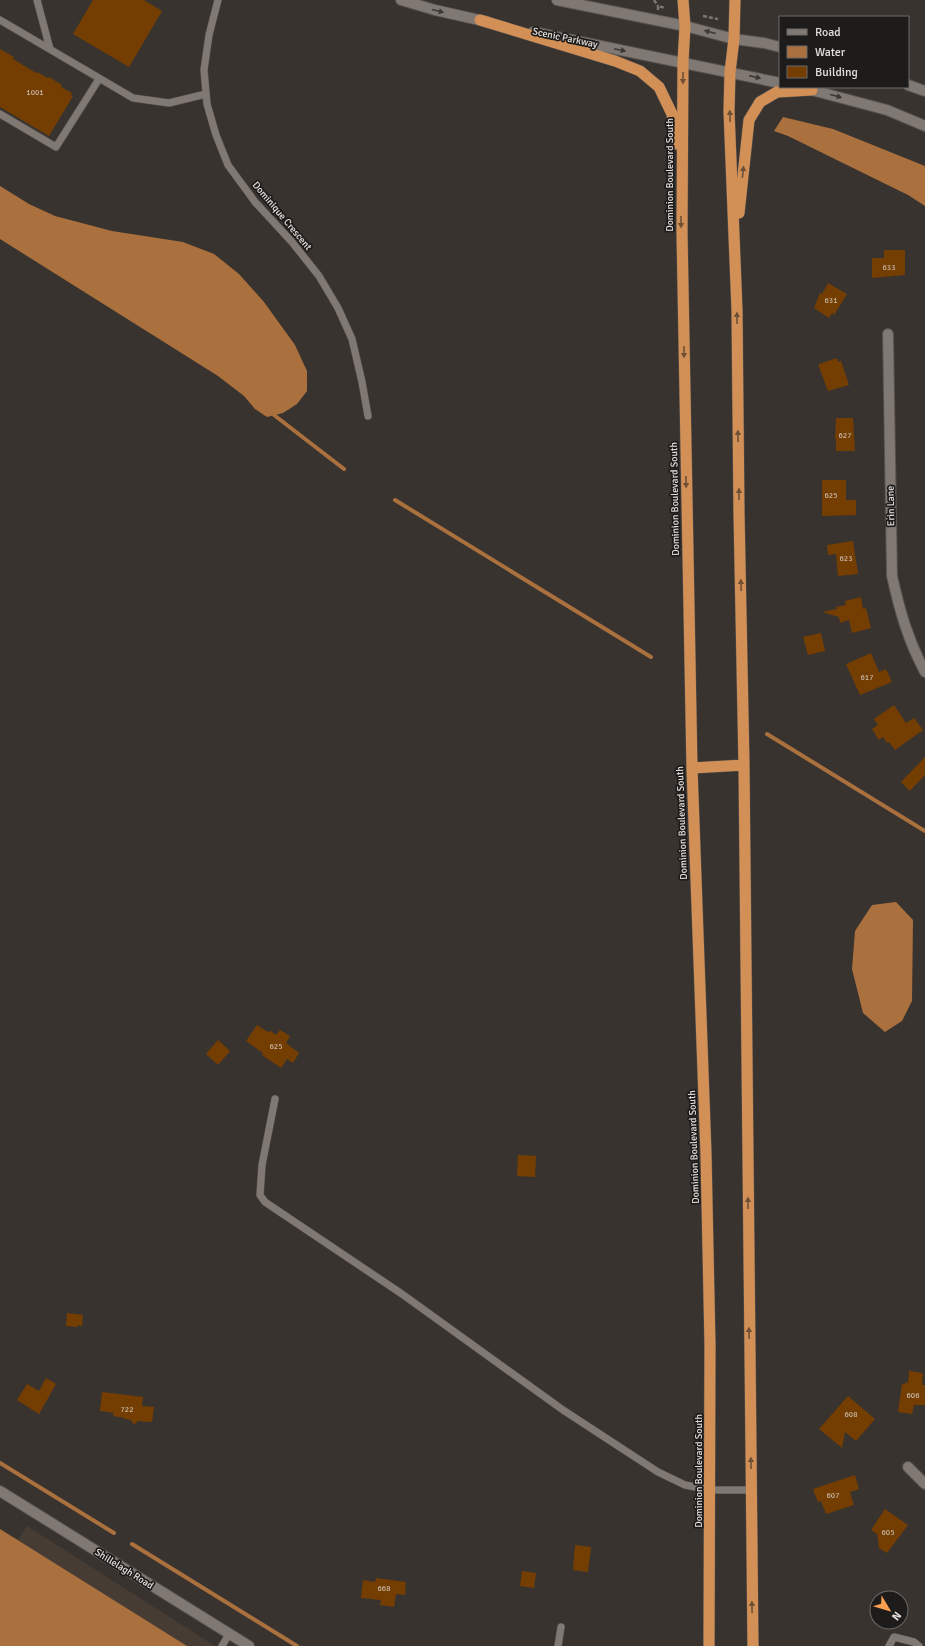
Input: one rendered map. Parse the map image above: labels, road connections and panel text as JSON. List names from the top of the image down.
{
  "streets": {
    "highway": ["Dominion Boulevard South"],
    "street": ["Scenic Parkway", "Erin Lane", "Shillelagh Road"],
    "lane": ["Dominique Crescent"]
  },
  "crossings": [
    ["Scenic Parkway", "Dominion Boulevard South"]
  ],
  "house_numbers": [
    "1001",
    "633",
    "631",
    "627",
    "625",
    "623",
    "617",
    "625",
    "606",
    "722",
    "608",
    "607",
    "605",
    "668"
  ],
  "legend": ["Road", "Water", "Building"],
  "north": "bottom right"
}
